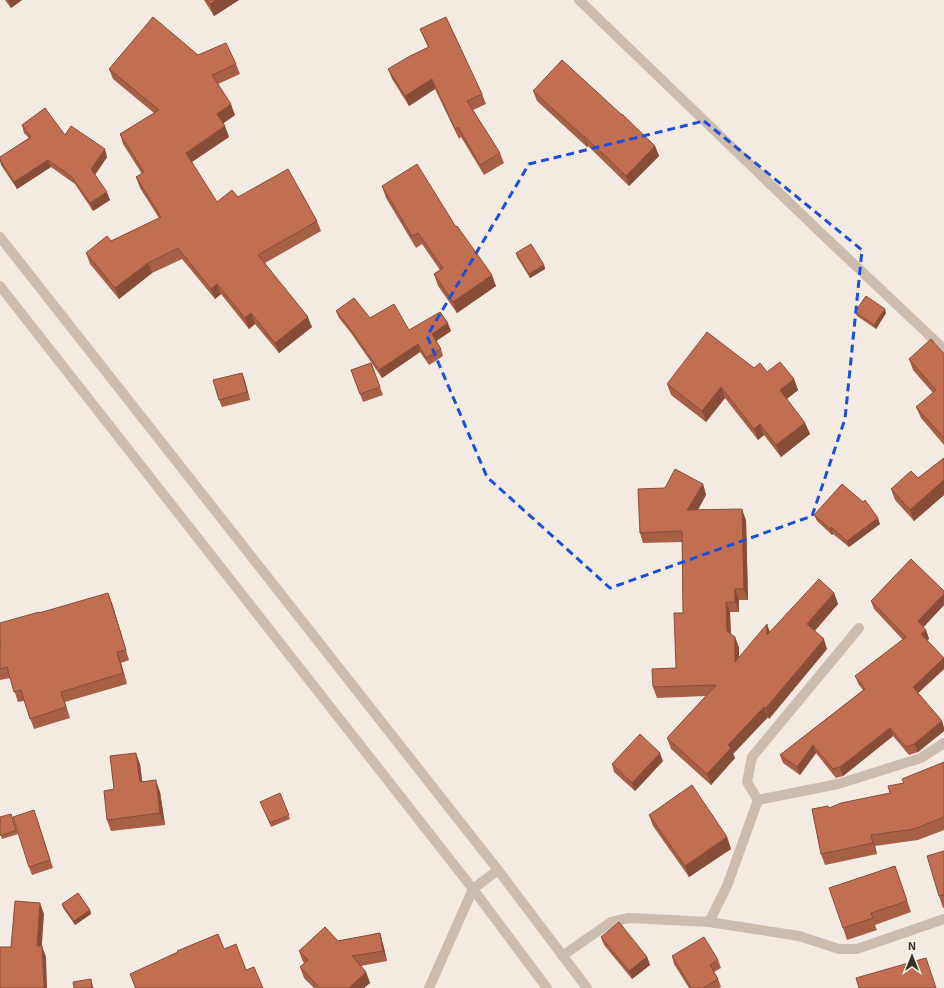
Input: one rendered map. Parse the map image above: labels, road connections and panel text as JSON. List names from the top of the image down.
{
  "north": "top"
}
